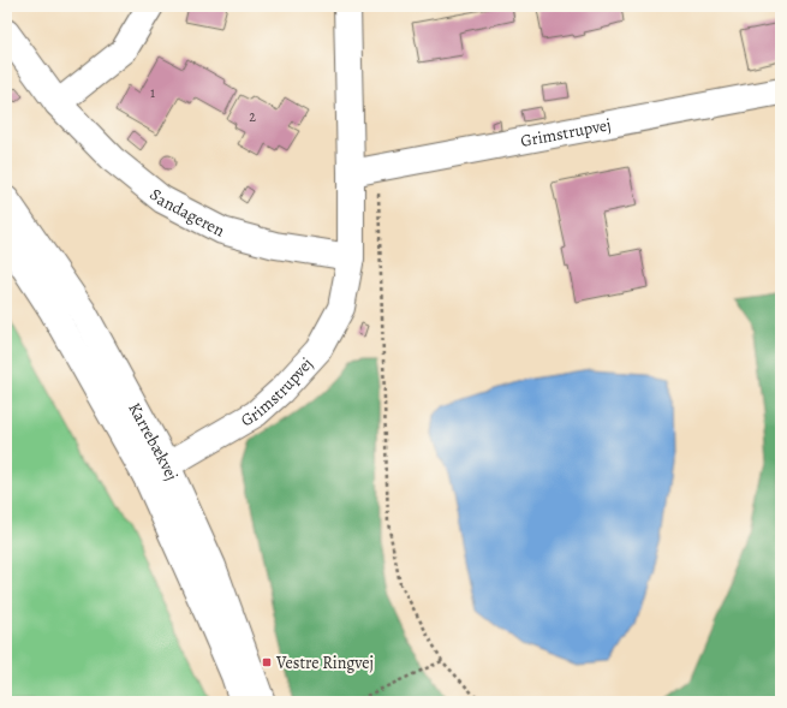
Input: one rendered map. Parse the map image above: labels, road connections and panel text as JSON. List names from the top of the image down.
{
  "streets": {
    "street": ["Grimstrupvej", "Sandageren", "Karrebækvej"]
  },
  "crossings": [
    ["Grimstrupvej", "Sandageren"],
    ["Grimstrupvej", "Karrebækvej"]
  ],
  "places": {
    "transit": ["Vestre Ringvej"]
  },
  "house_numbers": ["1", "2"]
}
